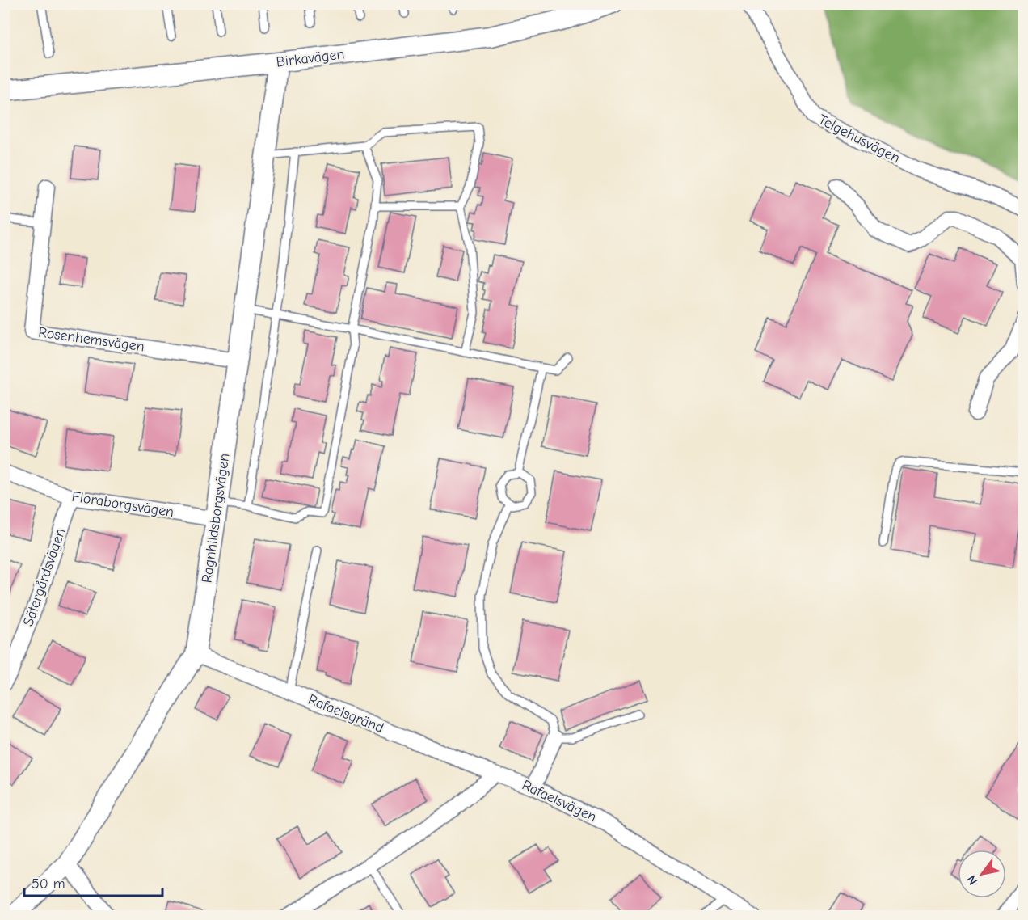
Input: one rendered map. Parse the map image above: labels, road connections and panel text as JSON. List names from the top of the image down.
{
  "streets": {
    "street": [
      "Birkavägen",
      "Telgehusvägen",
      "Rosenhemsvägen",
      "Floraborgsvägen",
      "Ragnhildsborgsvägen",
      "Sätergårdsvägen",
      "Rafaelsgränd",
      "Rafaelsvägen"
    ]
  },
  "crossings": [
    ["Birkavägen", "Ragnhildsborgsvägen"],
    ["Rosenhemsvägen", "Ragnhildsborgsvägen"],
    ["Floraborgsvägen", "Ragnhildsborgsvägen"],
    ["Floraborgsvägen", "Sätergårdsvägen"],
    ["Ragnhildsborgsvägen", "Rafaelsgränd"],
    ["Rafaelsgränd", "Rafaelsvägen"]
  ],
  "scale_bar": "50 m",
  "north": "bottom left"
}
